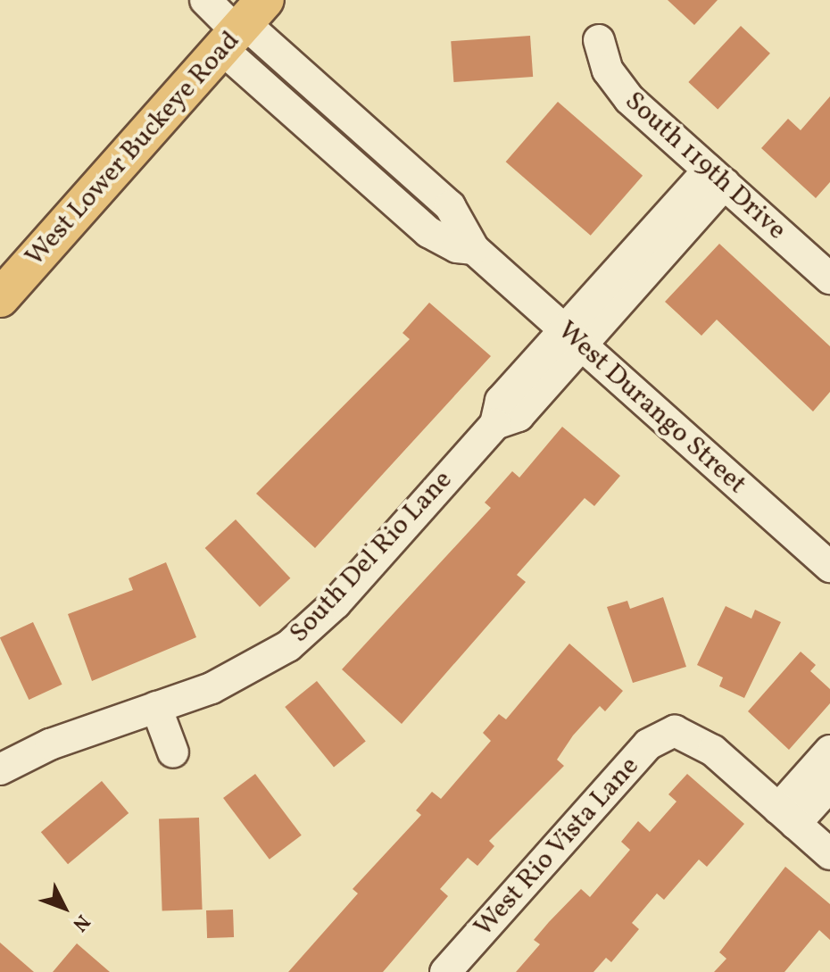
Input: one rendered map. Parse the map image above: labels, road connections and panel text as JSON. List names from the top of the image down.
{
  "streets": {
    "main road": ["West Lower Buckeye Road"],
    "street": [
      "South 119th Drive",
      "West Durango Street",
      "South Del Rio Lane",
      "West Rio Vista Lane"
    ]
  },
  "crossings": [
    ["West Lower Buckeye Road", "West Durango Street"],
    ["South 119th Drive", "South Del Rio Lane"],
    ["West Durango Street", "South Del Rio Lane"]
  ],
  "north": "bottom right"
}
